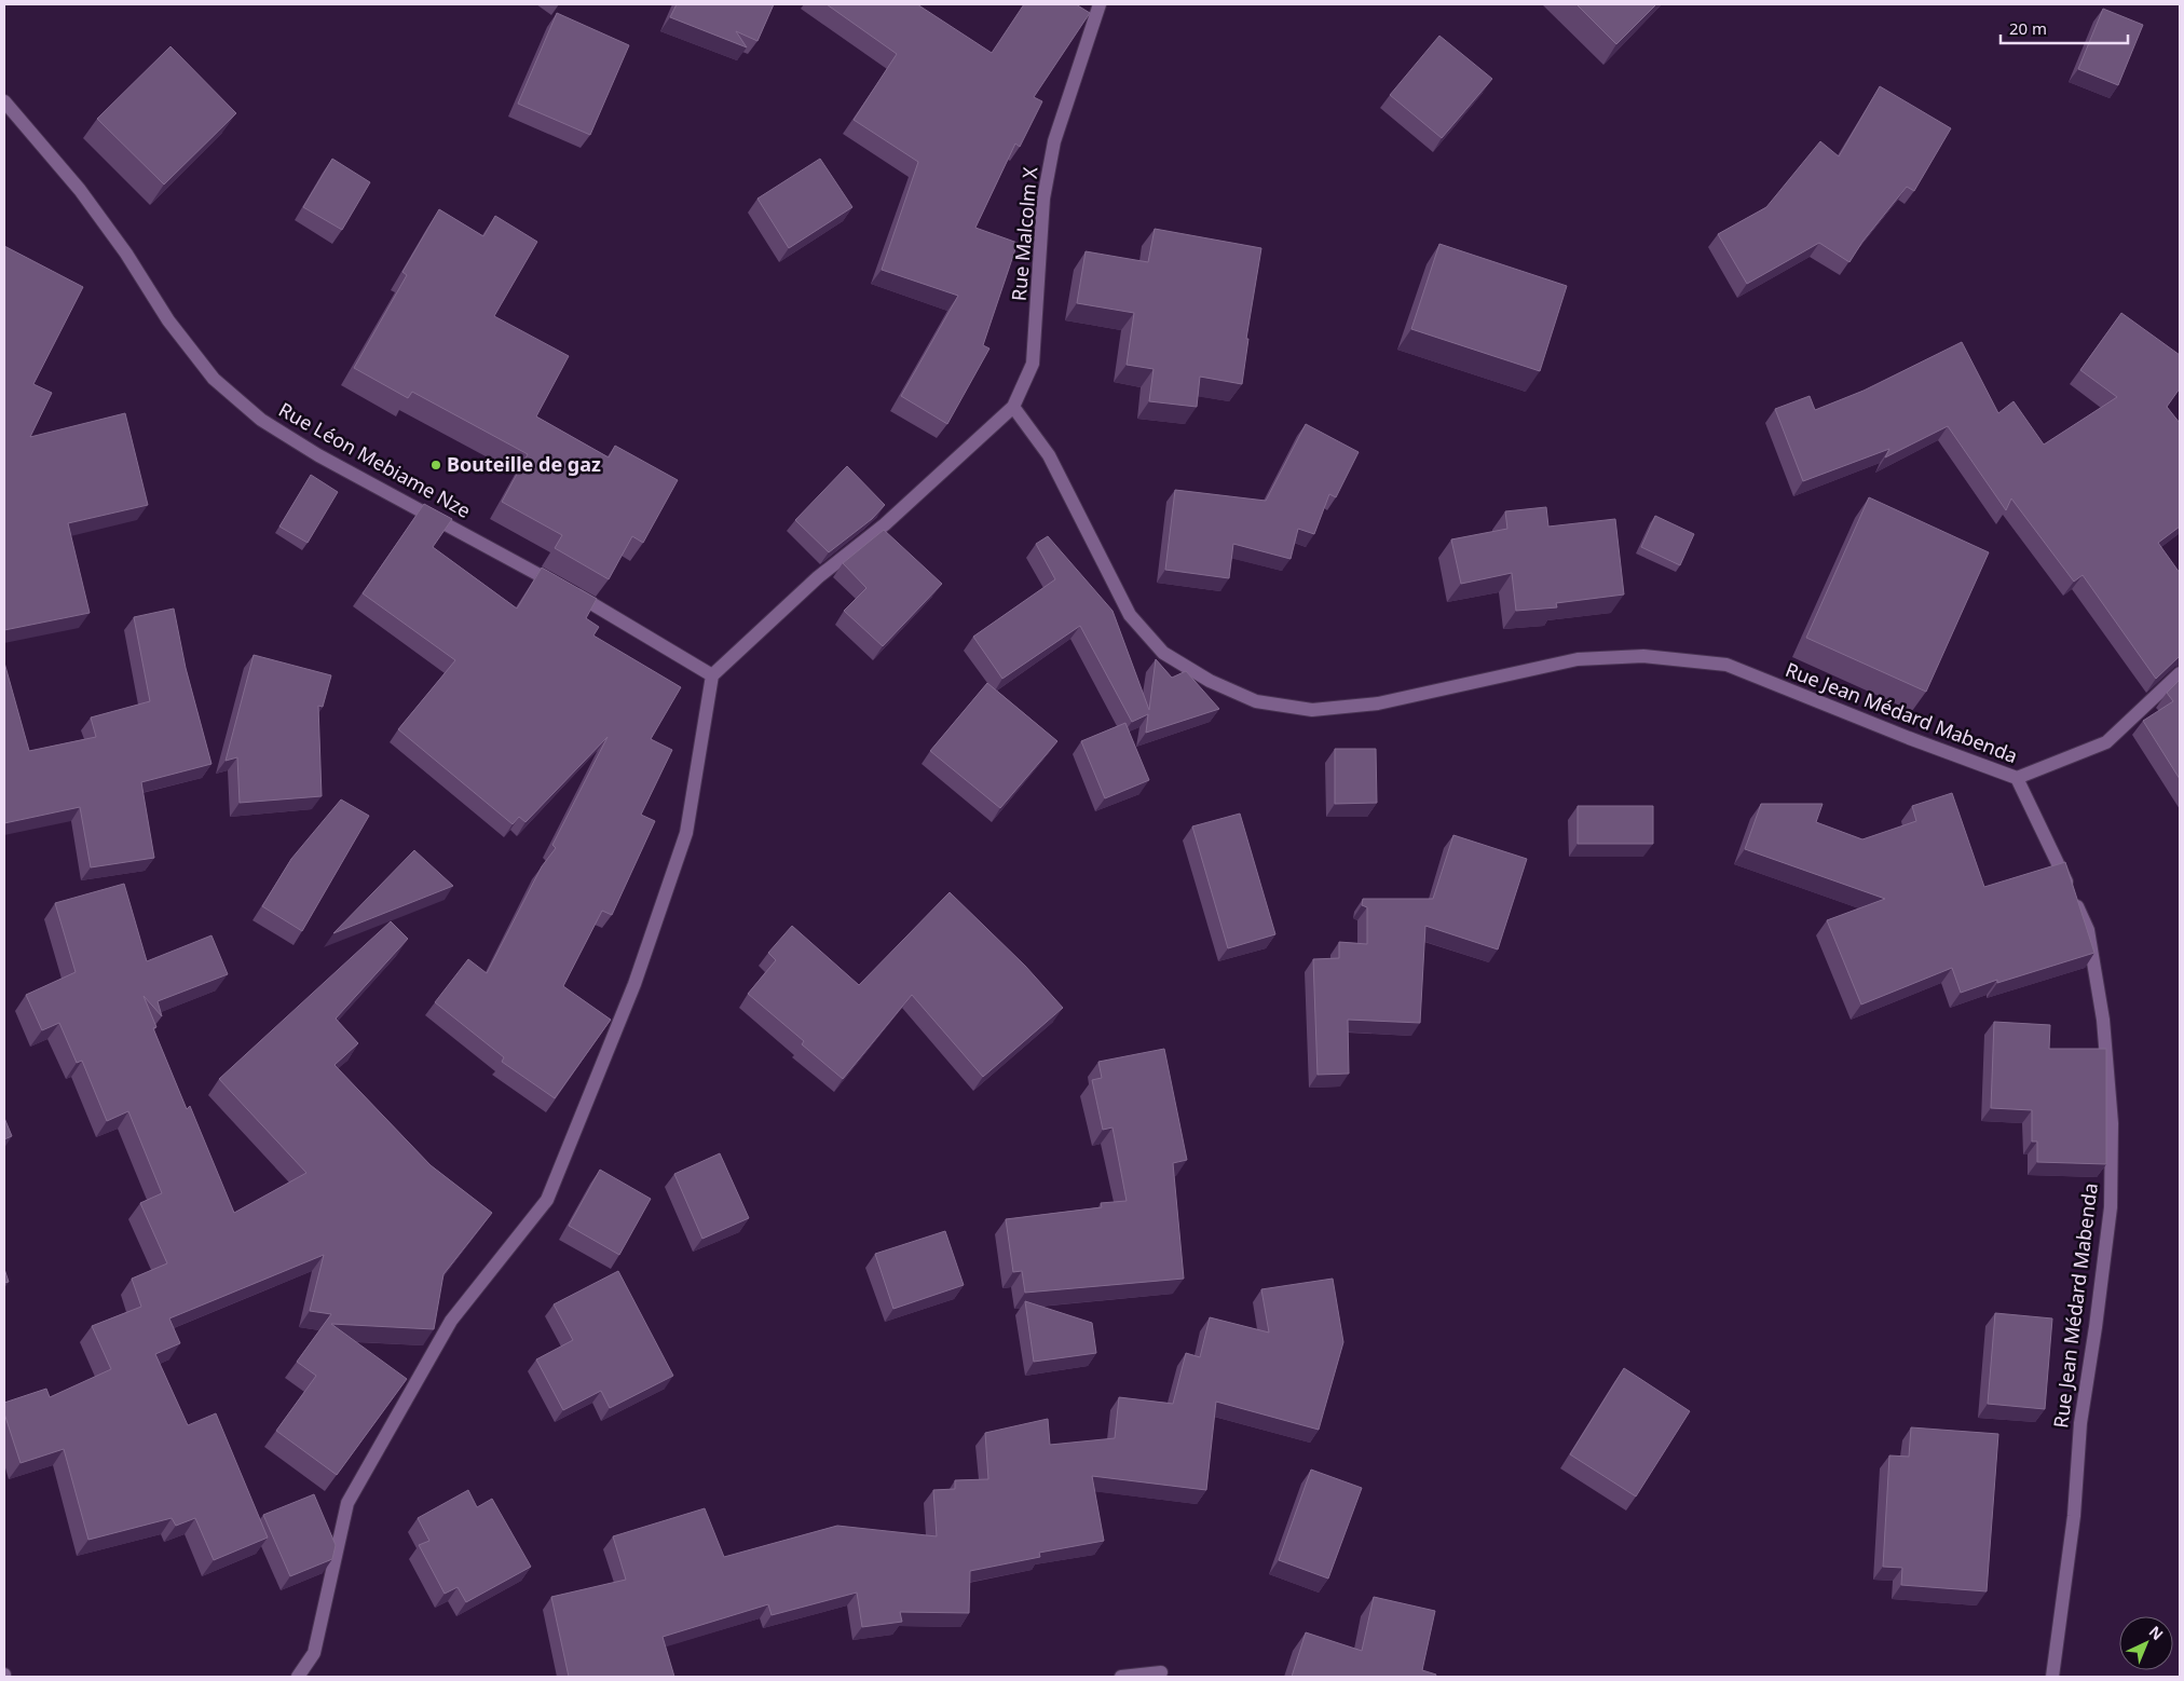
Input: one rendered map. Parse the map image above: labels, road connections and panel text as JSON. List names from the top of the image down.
{
  "streets": {
    "street": ["Rue Malcolm X", "Rue Léon Mebiame Nze", "Rue Jean Médard Mabenda"]
  },
  "crossings": [
    ["Rue Malcolm X", "Rue Jean Médard Mabenda"]
  ],
  "places": ["Bouteille de gaz"],
  "scale_bar": "20 m",
  "north": "top right"
}
